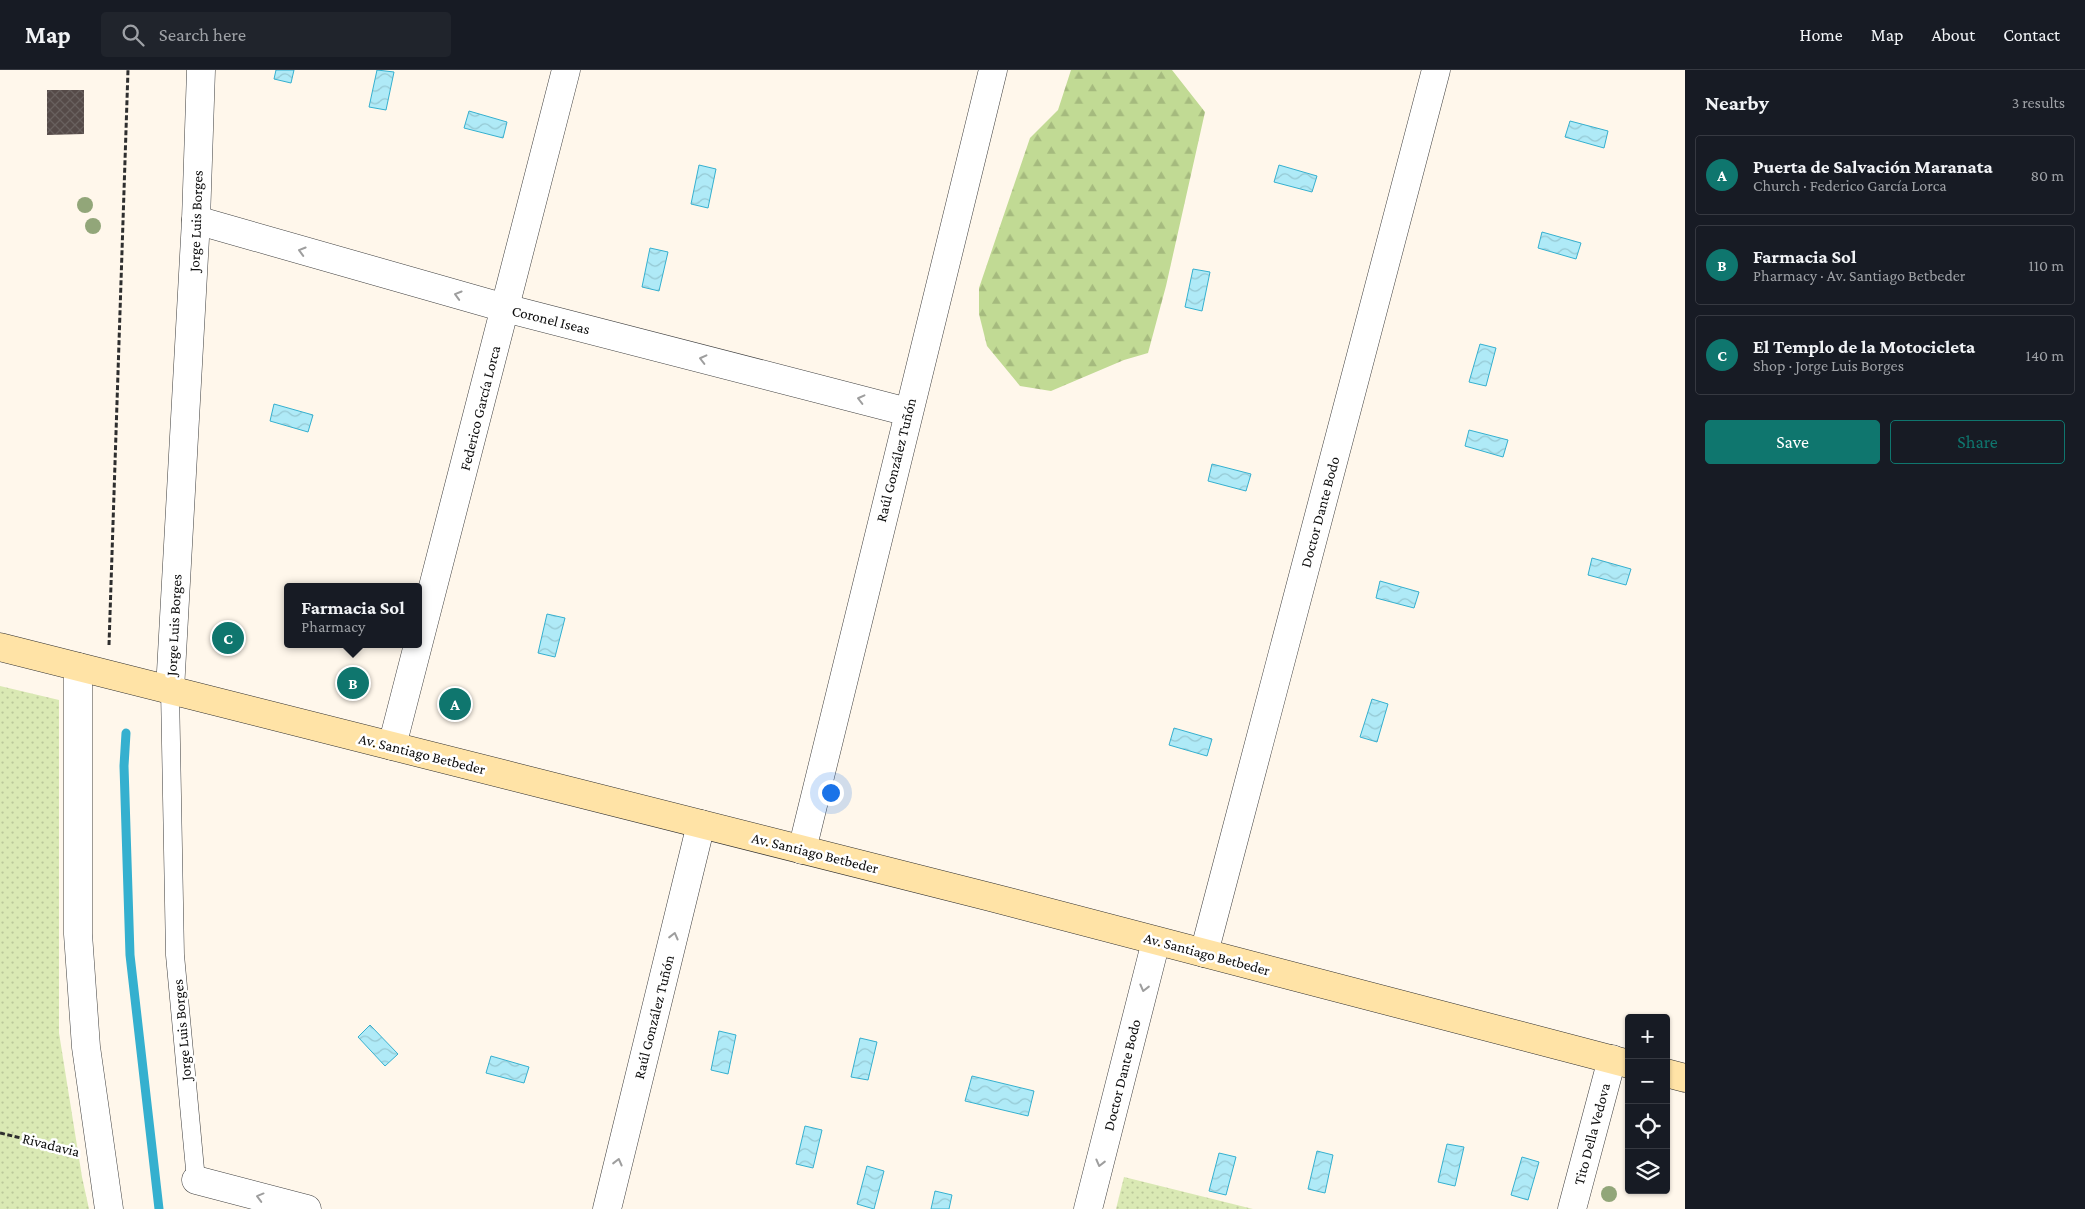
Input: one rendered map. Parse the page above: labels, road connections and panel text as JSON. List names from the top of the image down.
{
  "streets": {
    "main road": ["Av. Santiago Betbeder"],
    "street": [
      "Jorge Luis Borges",
      "Coronel Iseas",
      "Federico García Lorca",
      "Raúl González Tuñón",
      "Doctor Dante Bodo",
      "Tito Della Vedova"
    ],
    "path": ["Rivadavia"]
  },
  "crossings": [
    ["Jorge Luis Borges", "Coronel Iseas"],
    ["Jorge Luis Borges", "Av. Santiago Betbeder"],
    ["Coronel Iseas", "Federico García Lorca"],
    ["Coronel Iseas", "Raúl González Tuñón"],
    ["Federico García Lorca", "Av. Santiago Betbeder"],
    ["Raúl González Tuñón", "Av. Santiago Betbeder"],
    ["Doctor Dante Bodo", "Av. Santiago Betbeder"],
    ["Av. Santiago Betbeder", "Tito Della Vedova"]
  ],
  "one_way": ["Coronel Iseas"],
  "page": {
    "header": "Map",
    "search": "Search here",
    "nav": [
      "Home",
      "Map",
      "About",
      "Contact"
    ],
    "heading": ["Nearby", "3 results"],
    "list": [
      {
        "mark": "A",
        "name": "Puerta de Salvación Maranata",
        "note": "Church · Federico García Lorca",
        "value": "80 m"
      },
      {
        "mark": "B",
        "name": "Farmacia Sol",
        "note": "Pharmacy · Av. Santiago Betbeder",
        "value": "110 m"
      },
      {
        "mark": "C",
        "name": "El Templo de la Motocicleta",
        "note": "Shop · Jorge Luis Borges",
        "value": "140 m"
      }
    ],
    "buttons": ["Save", "Share"],
    "popup": ["Farmacia Sol", "Pharmacy"],
    "pins": ["C", "B", "A"],
    "map_buttons": ["+", "−"]
  }
}
